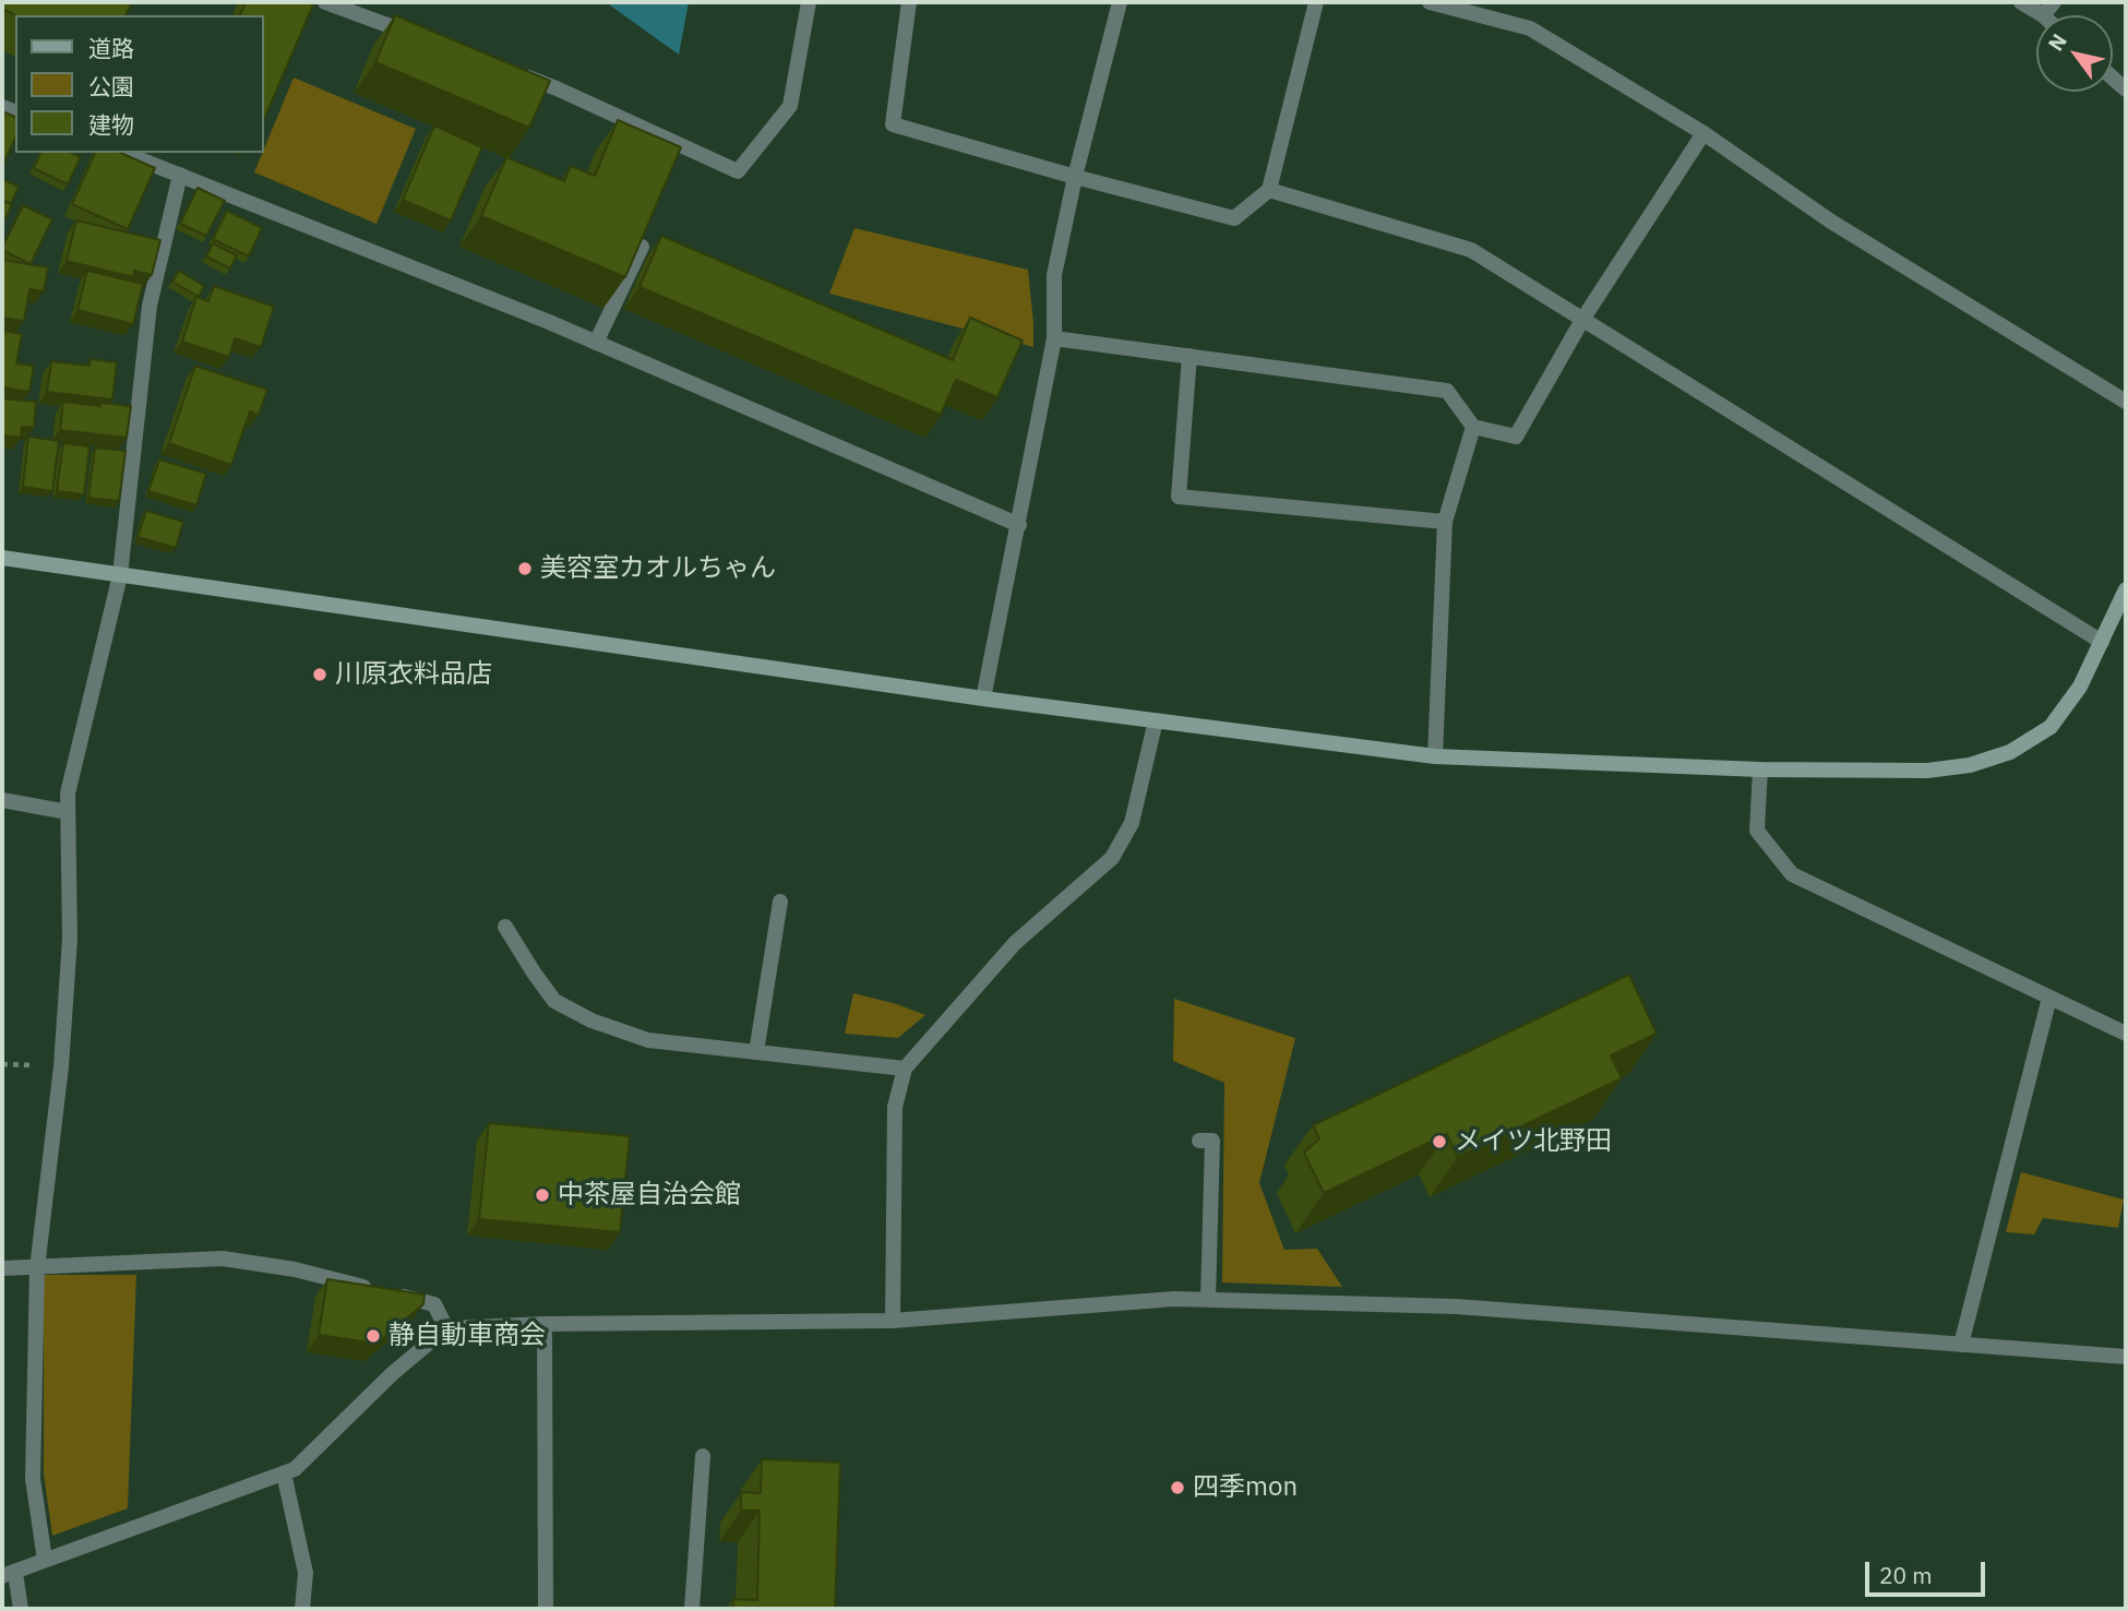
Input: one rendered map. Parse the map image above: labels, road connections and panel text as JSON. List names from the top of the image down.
{
  "places": [
    "美容室カオルちゃん",
    "川原衣料品店",
    "メイツ北野田",
    "中茶屋自治会館",
    "静自動車商会",
    "四季mon"
  ],
  "legend": ["道路", "公園", "建物"],
  "scale_bar": "20 m",
  "north": "top left"
}
